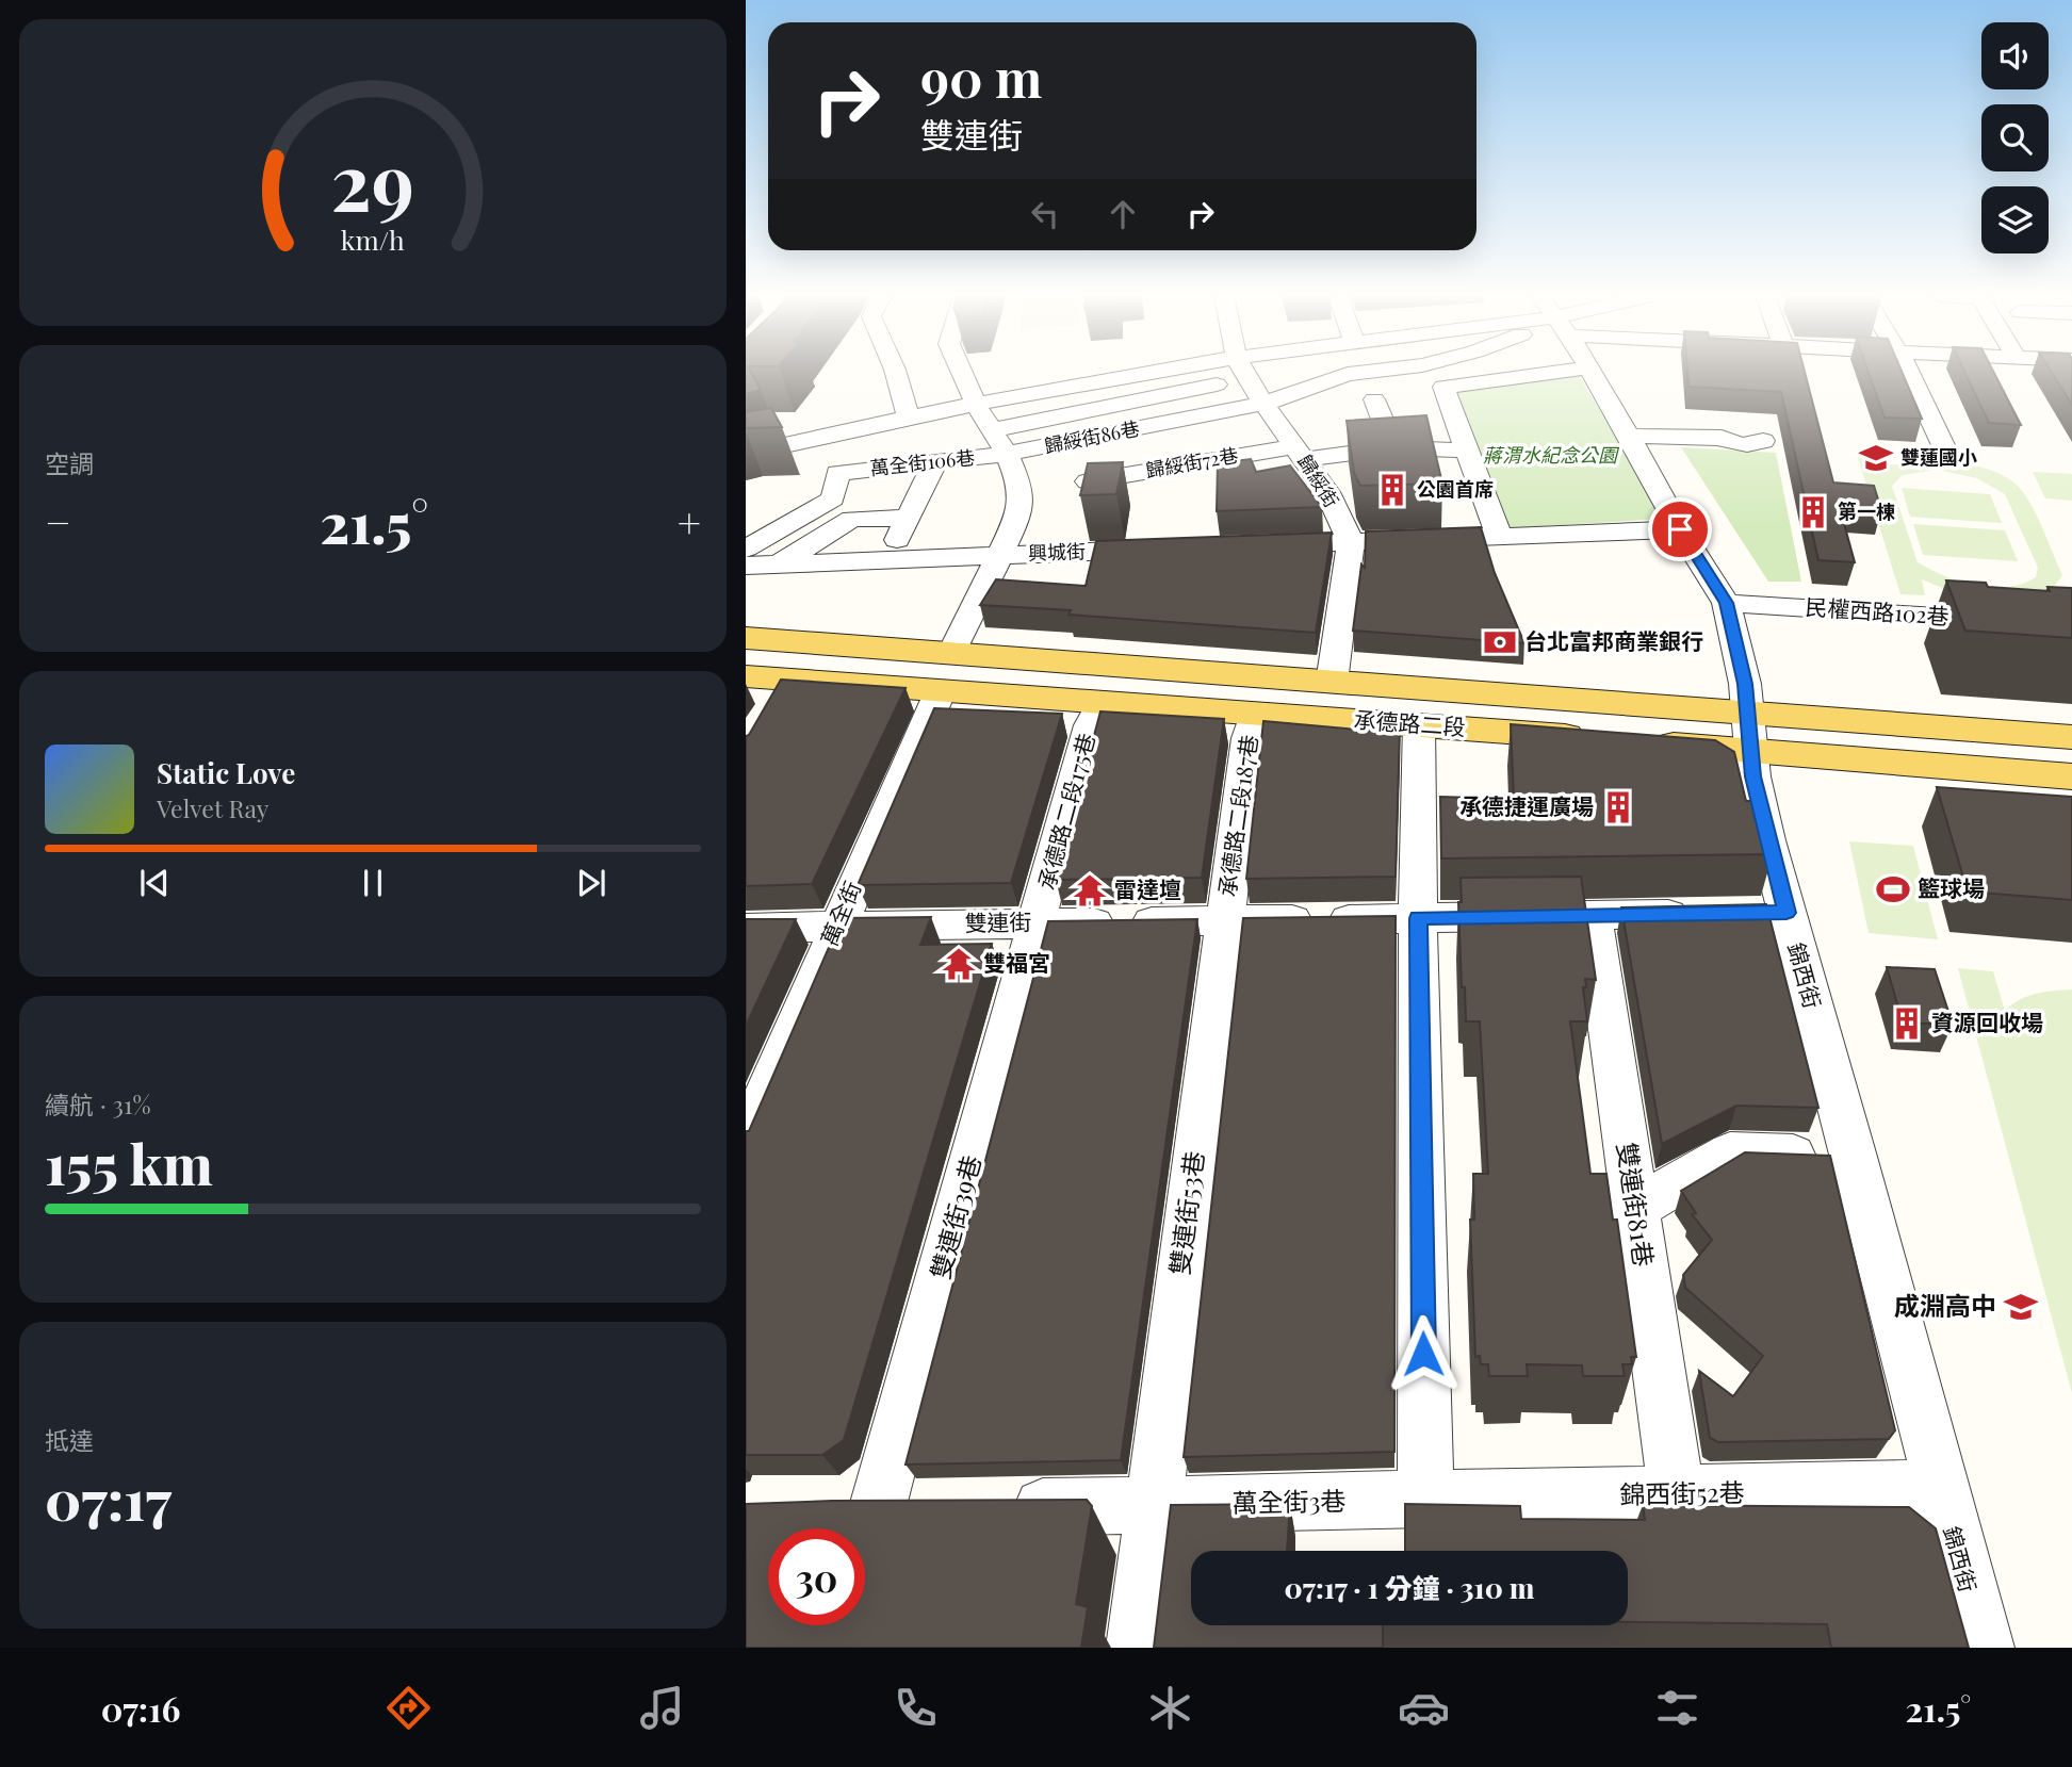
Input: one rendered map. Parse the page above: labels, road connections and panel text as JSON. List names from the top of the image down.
{
  "streets": {
    "main road": ["承德路二段"],
    "street": [
      "歸綏街86巷",
      "萬全街106巷",
      "歸綏街72巷",
      "歸綏街",
      "興城街",
      "民權西路102巷",
      "承德路二段175巷",
      "承德路二段187巷",
      "萬全街",
      "雙連街",
      "錦西街",
      "雙連街81巷",
      "雙連街53巷",
      "雙連街39巷",
      "錦西街52巷",
      "萬全街3巷"
    ]
  },
  "crossings": [
    ["歸綏街86巷", "萬全街106巷"],
    ["歸綏街86巷", "歸綏街"],
    ["歸綏街86巷", "萬全街"],
    ["萬全街106巷", "萬全街"],
    ["歸綏街72巷", "歸綏街"],
    ["興城街", "萬全街"],
    ["民權西路102巷", "錦西街"],
    ["承德路二段", "承德路二段175巷"],
    ["承德路二段", "承德路二段187巷"],
    ["承德路二段", "萬全街"],
    ["承德路二段", "錦西街"],
    ["承德路二段175巷", "雙連街"],
    ["承德路二段175巷", "雙連街39巷"],
    ["承德路二段187巷", "雙連街"],
    ["承德路二段187巷", "雙連街53巷"],
    ["萬全街", "雙連街"],
    ["雙連街", "雙連街81巷"],
    ["雙連街", "雙連街53巷"],
    ["雙連街", "雙連街39巷"],
    ["錦西街", "錦西街52巷"],
    ["雙連街81巷", "錦西街52巷"],
    ["雙連街53巷", "萬全街3巷"],
    ["錦西街52巷", "萬全街3巷"]
  ],
  "parks": ["蔣渭水紀念公園"],
  "places": {
    "school or university": ["雙蓮國小", "成淵高中"],
    "building": [
      "公園首席",
      "第一棟",
      "承德捷運廣場",
      "資源回收場"
    ],
    "bank": ["台北富邦商業銀行"],
    "sports": ["籃球場"],
    "temple": ["雷達壇", "雙福宮"]
  },
  "page": {
    "turn": ["90 m", "雙連街"],
    "tile": [
      "空調",
      ["續航 · 31%", "155 km"],
      ["抵達", "07:17"]
    ],
    "heat": ["−", "21.5°", "+"],
    "song": ["Static Love", "Velvet Ray"],
    "limit": "30",
    "trip": "07:17 · 1 分鐘 · 310 m",
    "tabs": ["07:16", "21.5°"],
    "gauge": ["29", "km/h"]
  }
}
